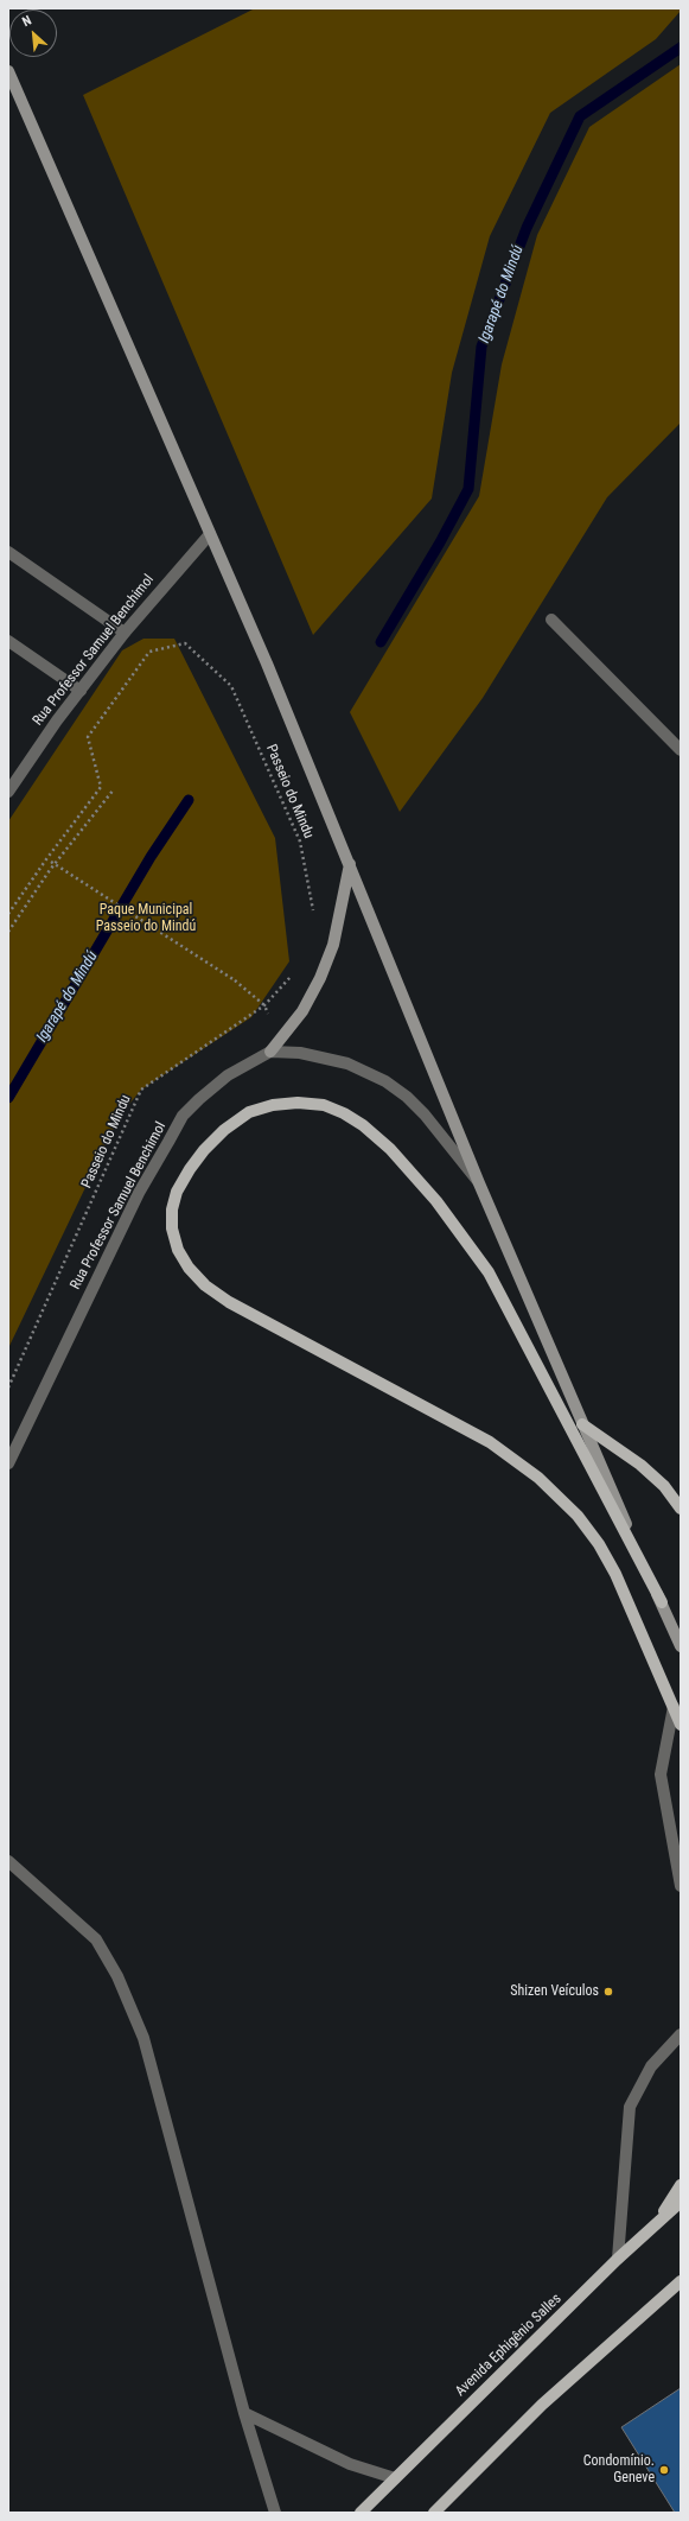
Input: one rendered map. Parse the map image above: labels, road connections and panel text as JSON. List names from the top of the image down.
{
  "streets": {
    "main road": ["Avenida Ephigênio Salles"],
    "street": ["Rua Professor Samuel Benchimol"],
    "path": ["Passeio do Mindu"]
  },
  "water": ["Igarapé do Mindú"],
  "parks": ["Paque Municipal Passeio do Mindú"],
  "places": ["Shizen Veículos", "Condomínio. Geneve"],
  "north": "top left"
}
